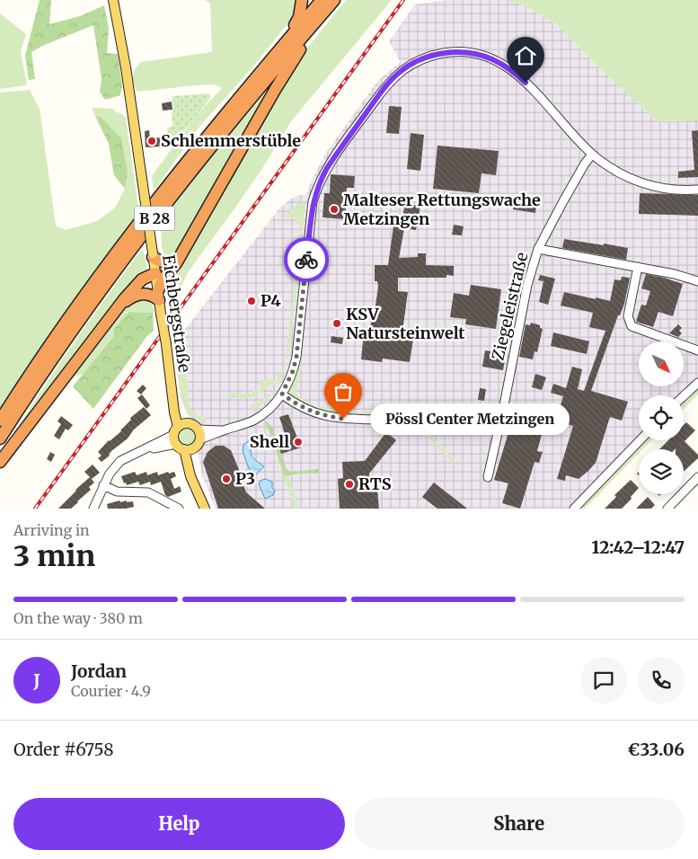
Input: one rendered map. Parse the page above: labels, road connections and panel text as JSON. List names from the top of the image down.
{
  "streets": {
    "highway": ["B 28"],
    "main road": ["Eichbergstraße"],
    "street": ["Ziegeleistraße"]
  },
  "places": [
    "Schlemmerstüble",
    "Malteser Rettungswache Metzingen",
    "P4",
    "KSV Natursteinwelt",
    "Pössl Center Metzingen",
    "Shell",
    "P3",
    "RTS"
  ],
  "north": "bottom right",
  "page": {
    "bubble": "Pössl Center Metzingen",
    "heading": ["3 min", "Arriving in", "12:42–12:47"],
    "panel": [
      "Jordan",
      "Courier · 4.9",
      "Order #6758",
      "€33.06"
    ],
    "bar": "On the way · 380 m",
    "round": "J",
    "buttons": ["Help", "Share"]
  }
}
